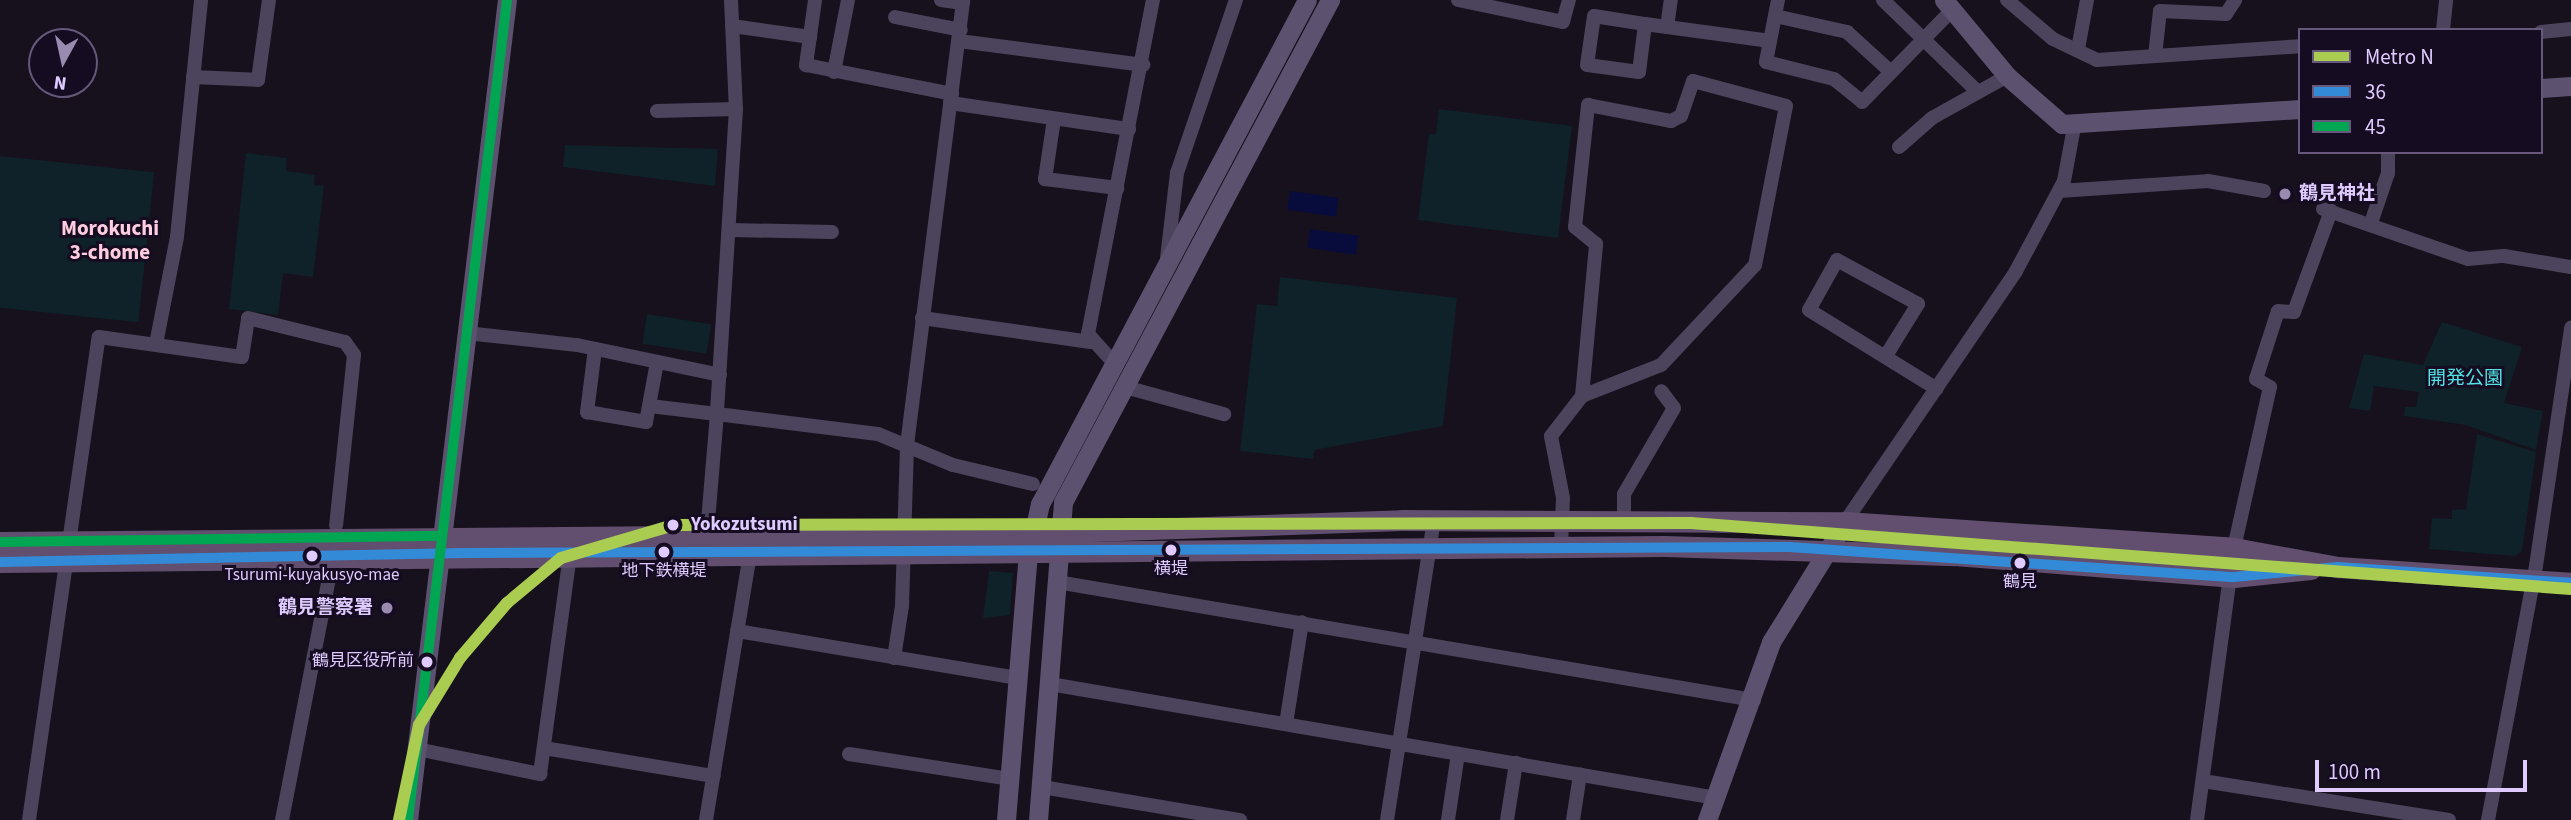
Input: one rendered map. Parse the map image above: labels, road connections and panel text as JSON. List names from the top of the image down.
{
  "districts": ["Morokuchi 3-chome"],
  "parks": ["開発公園"],
  "places": [
    "鶴見神社",
    "Yokozutsumi",
    "横堤",
    "地下鉄横堤",
    "Tsurumi-kuyakusyo-mae",
    "鶴見",
    "鶴見警察署",
    "鶴見区役所前"
  ],
  "lines": ["transit line 45", "metro line N", "transit line 36"],
  "legend": ["Metro N", "36", "45"],
  "scale_bar": "100 m",
  "north": "bottom"
}
